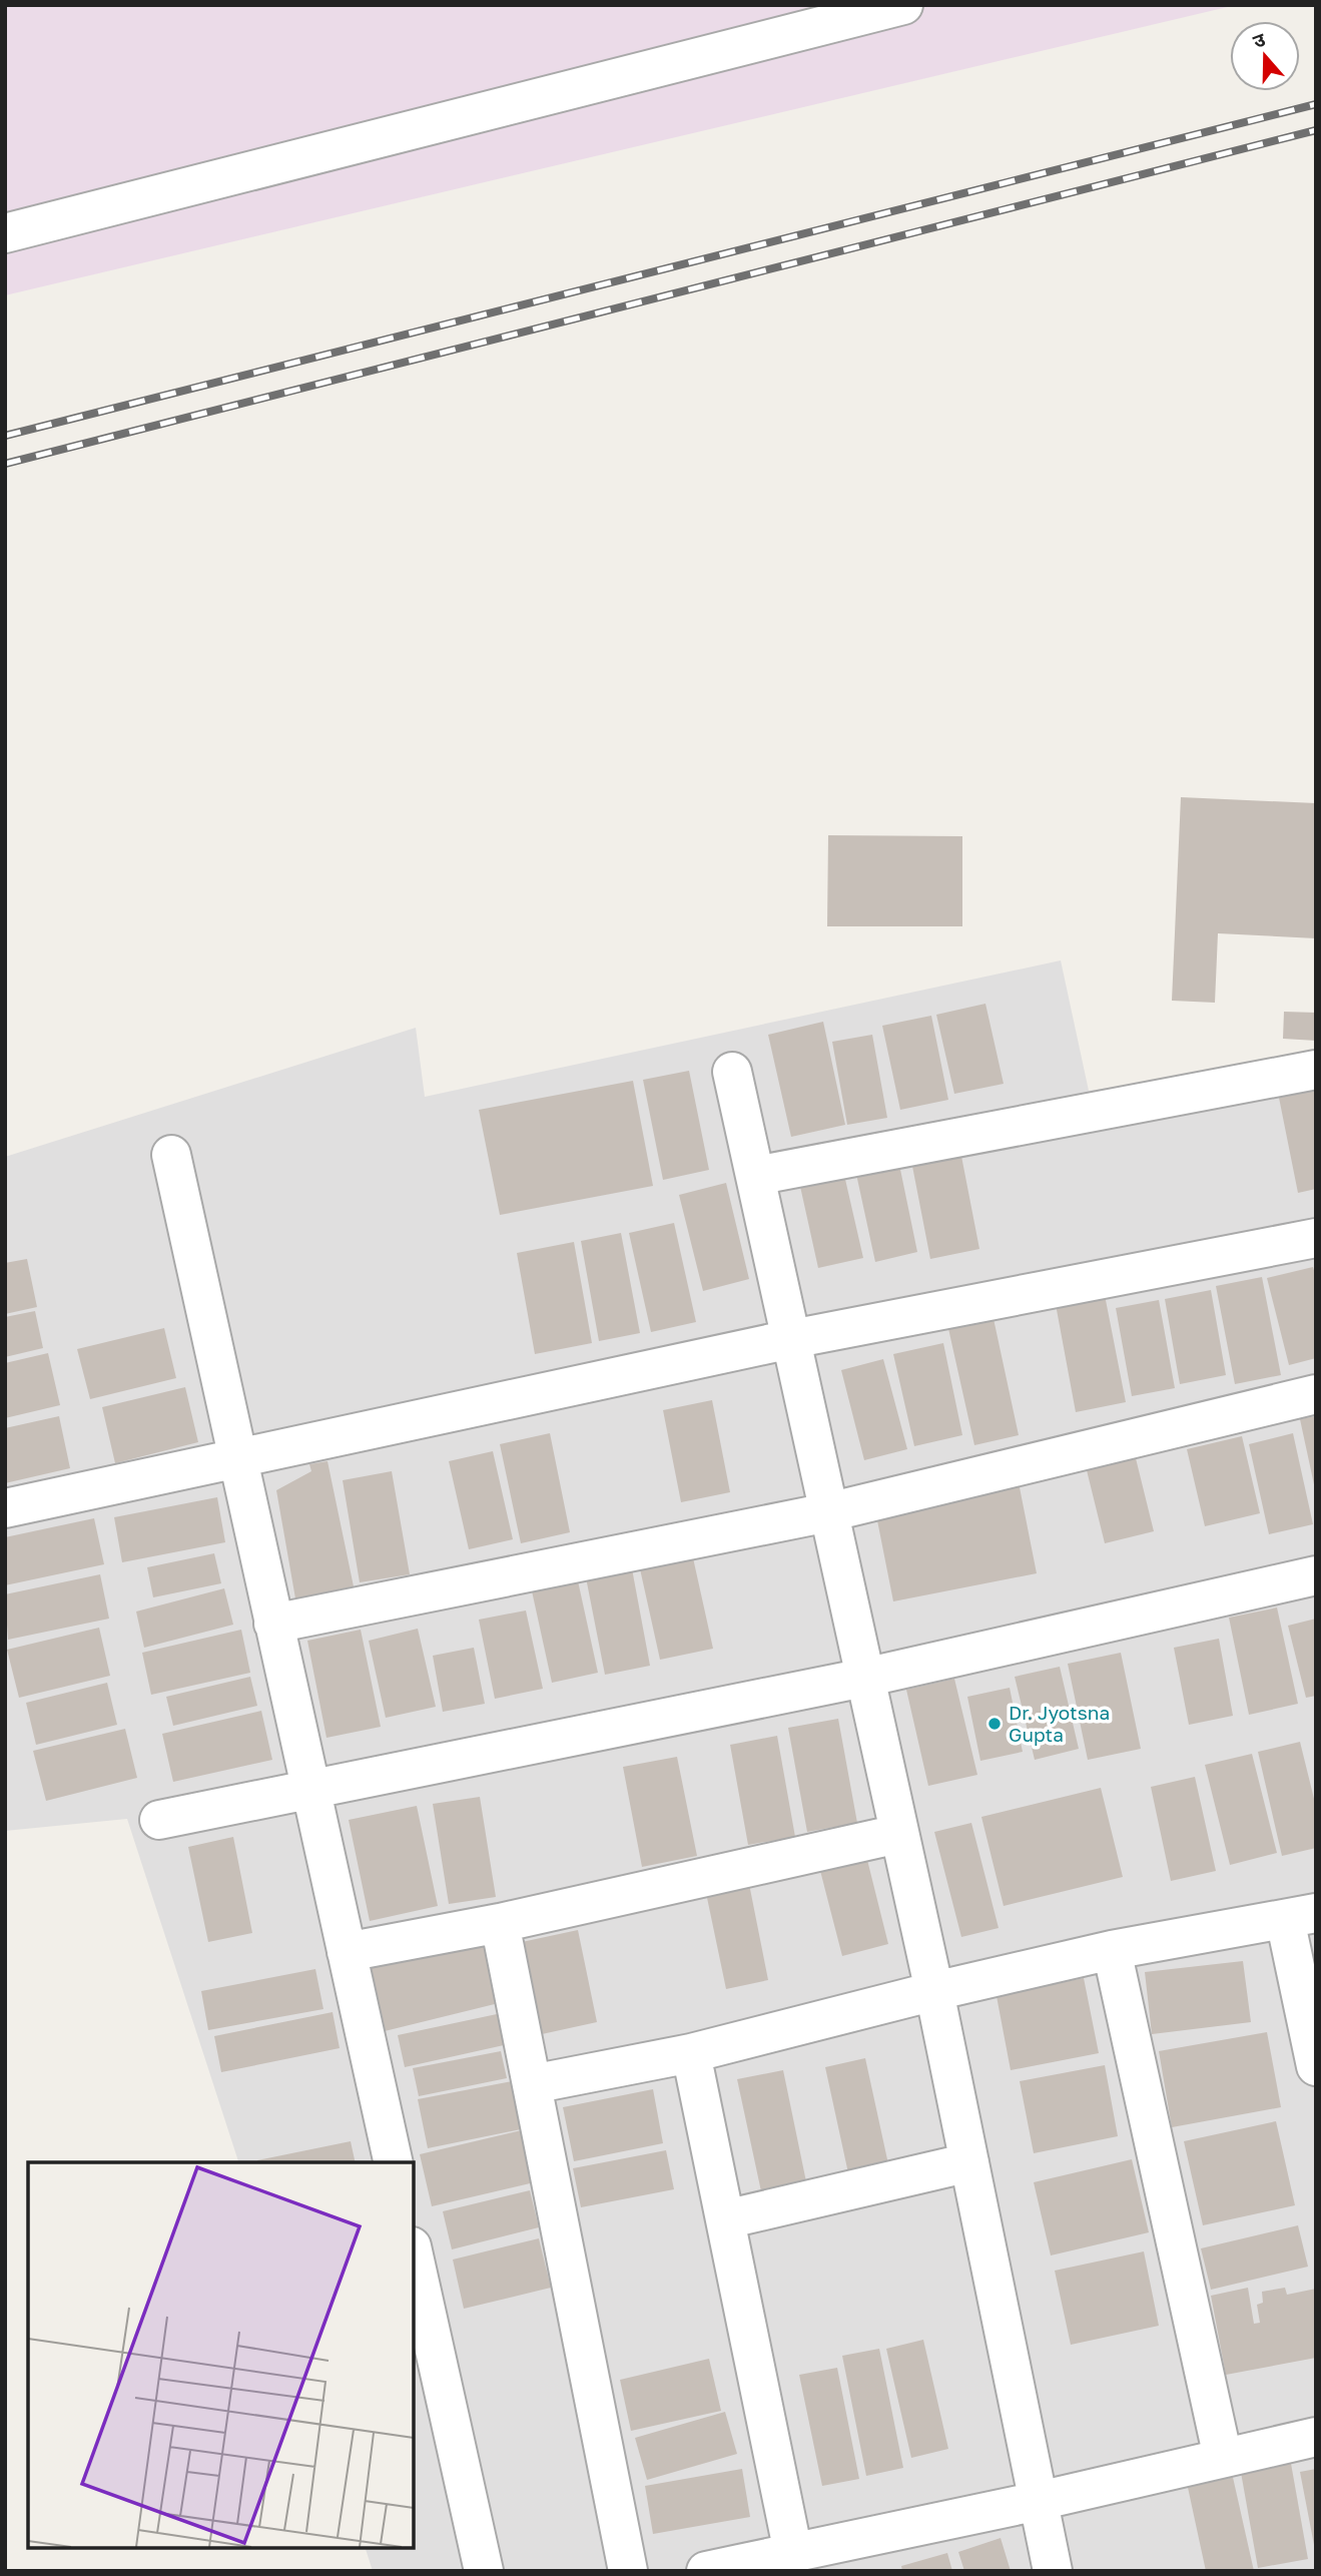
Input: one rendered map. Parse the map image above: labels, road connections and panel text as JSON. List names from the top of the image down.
{
  "places": ["Dr. Jyotsna Gupta"],
  "north": "top"
}
